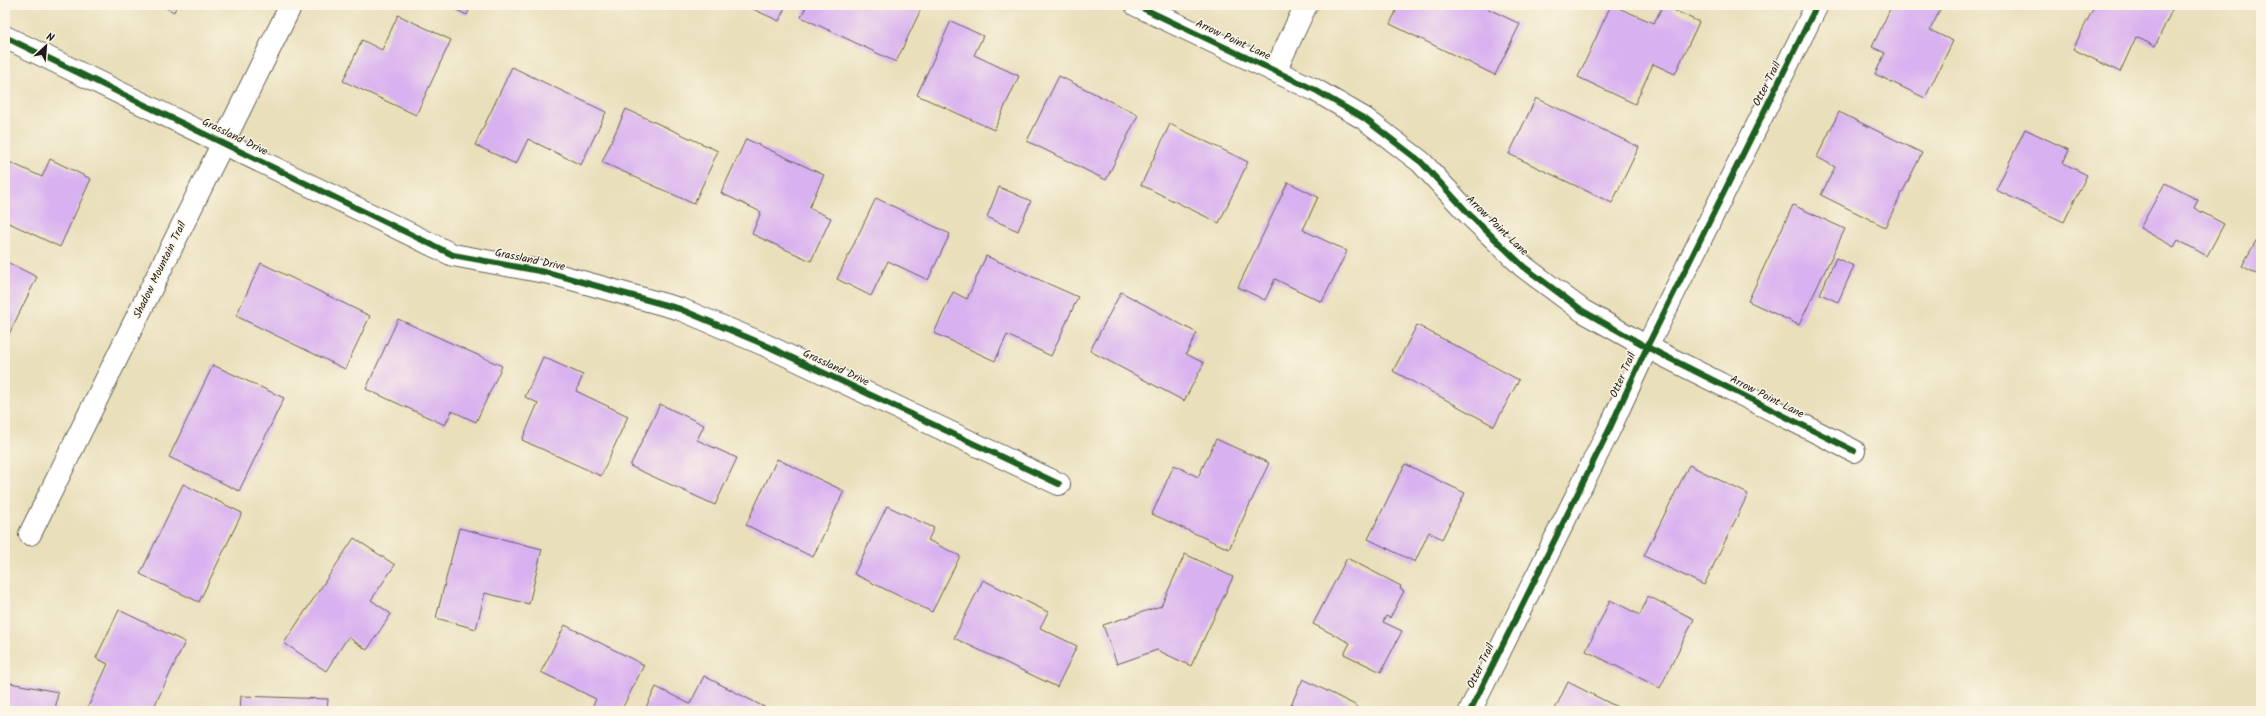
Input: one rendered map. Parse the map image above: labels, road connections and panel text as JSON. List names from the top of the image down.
{
  "streets": {
    "street": [
      "Arrow Point Lane",
      "Otter Trail",
      "Grassland Drive",
      "Shadow Mountain Trail"
    ]
  },
  "crossings": [
    ["Arrow Point Lane", "Otter Trail"],
    ["Grassland Drive", "Shadow Mountain Trail"]
  ],
  "north": "top right"
}
